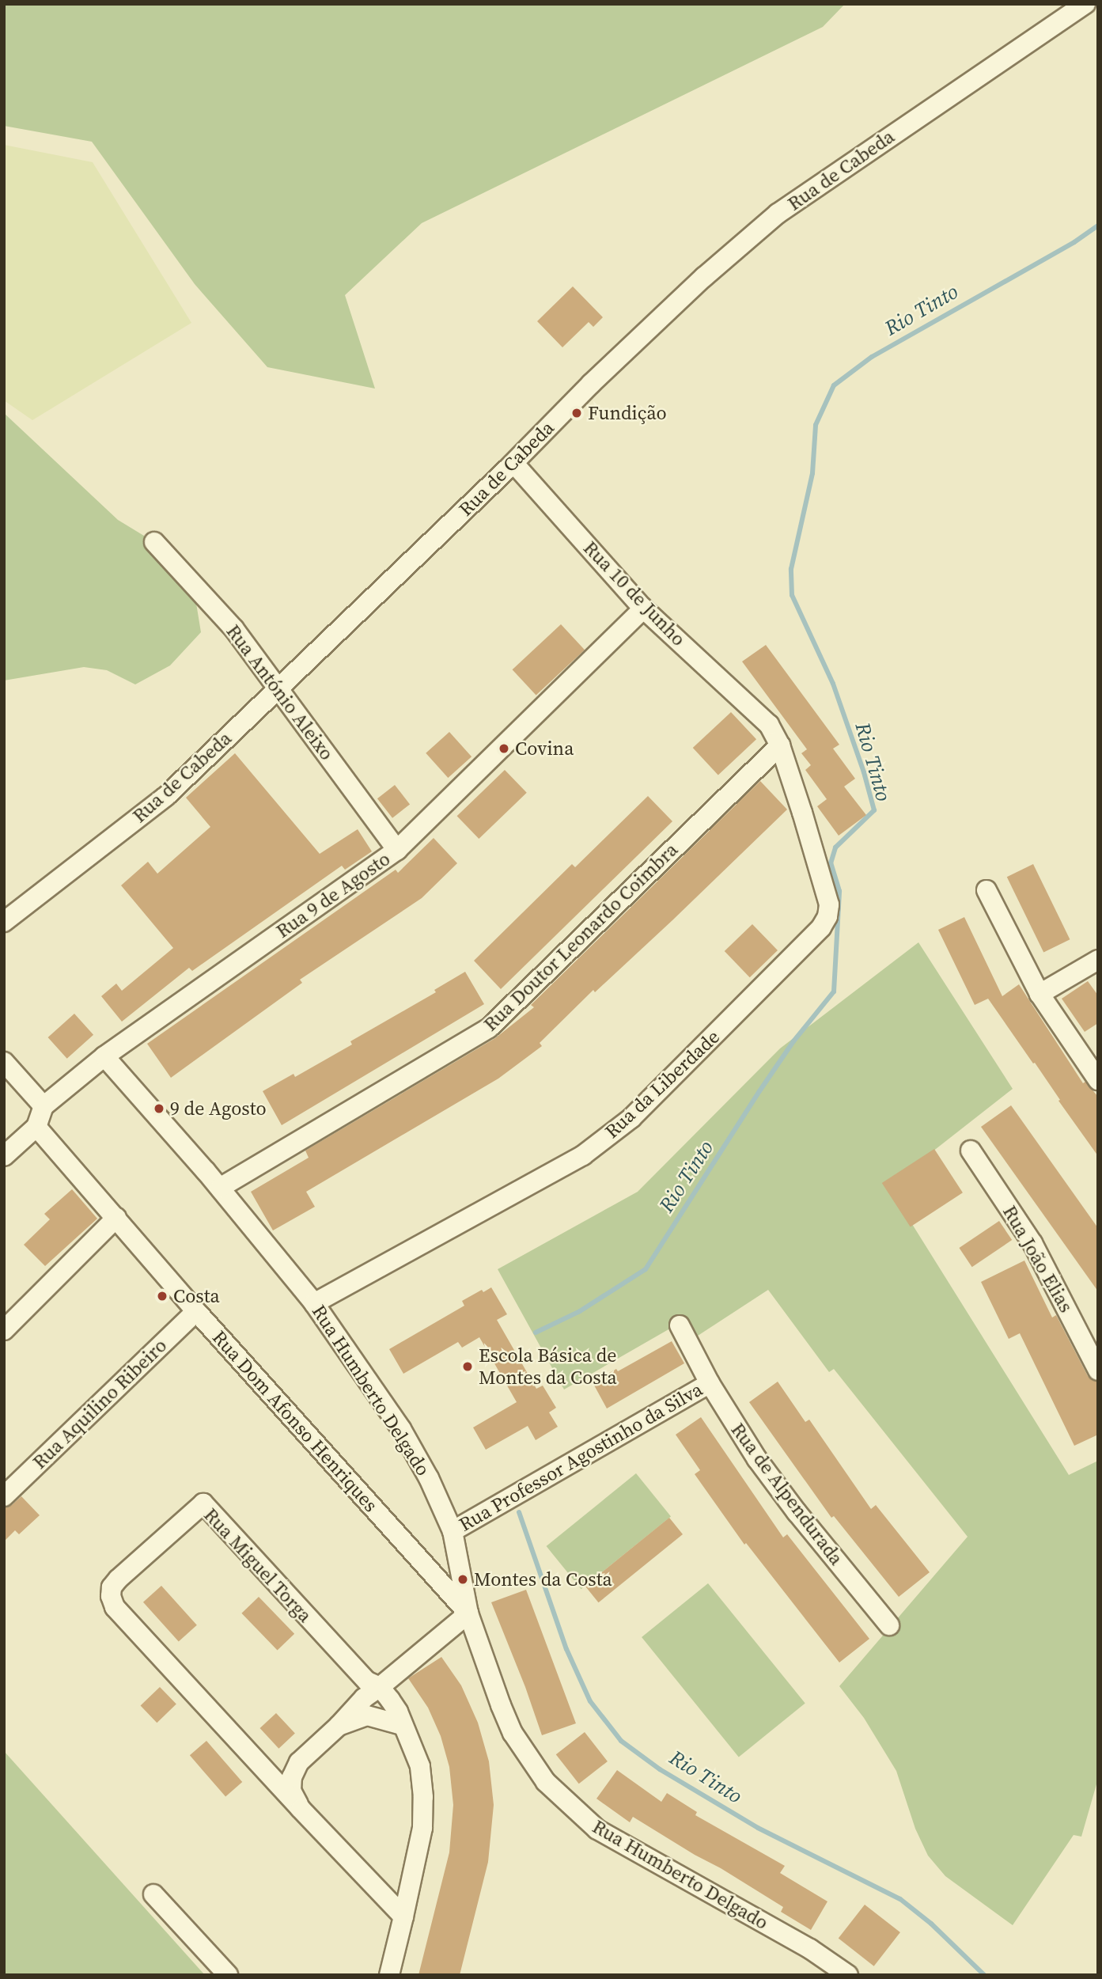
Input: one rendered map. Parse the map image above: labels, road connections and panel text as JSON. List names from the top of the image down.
{
  "streets": {
    "street": [
      "Rua de Cabeda",
      "Rua 10 de Junho",
      "Rua António Aleixo",
      "Rua 9 de Agosto",
      "Rua Doutor Leonardo Coimbra",
      "Rua da Liberdade",
      "Rua João Elias",
      "Rua Humberto Delgado",
      "Rua Aquilino Ribeiro",
      "Rua Dom Afonso Henriques",
      "Rua Professor Agostinho da Silva",
      "Rua de Alpendurada",
      "Rua Miguel Torga"
    ]
  },
  "crossings": [
    ["Rua de Cabeda", "Rua 10 de Junho"],
    ["Rua de Cabeda", "Rua António Aleixo"],
    ["Rua 10 de Junho", "Rua 9 de Agosto"],
    ["Rua 10 de Junho", "Rua Doutor Leonardo Coimbra"],
    ["Rua 10 de Junho", "Rua da Liberdade"],
    ["Rua António Aleixo", "Rua 9 de Agosto"],
    ["Rua 9 de Agosto", "Rua Humberto Delgado"],
    ["Rua Doutor Leonardo Coimbra", "Rua da Liberdade"],
    ["Rua Doutor Leonardo Coimbra", "Rua Humberto Delgado"],
    ["Rua da Liberdade", "Rua Humberto Delgado"],
    ["Rua Humberto Delgado", "Rua Dom Afonso Henriques"],
    ["Rua Humberto Delgado", "Rua Professor Agostinho da Silva"],
    ["Rua Aquilino Ribeiro", "Rua Dom Afonso Henriques"],
    ["Rua Professor Agostinho da Silva", "Rua de Alpendurada"]
  ],
  "water": ["Rio Tinto"],
  "places": [
    "Fundição",
    "Covina",
    "9 de Agosto",
    "Costa",
    "Escola Básica de Montes da Costa",
    "Montes da Costa"
  ]
}
